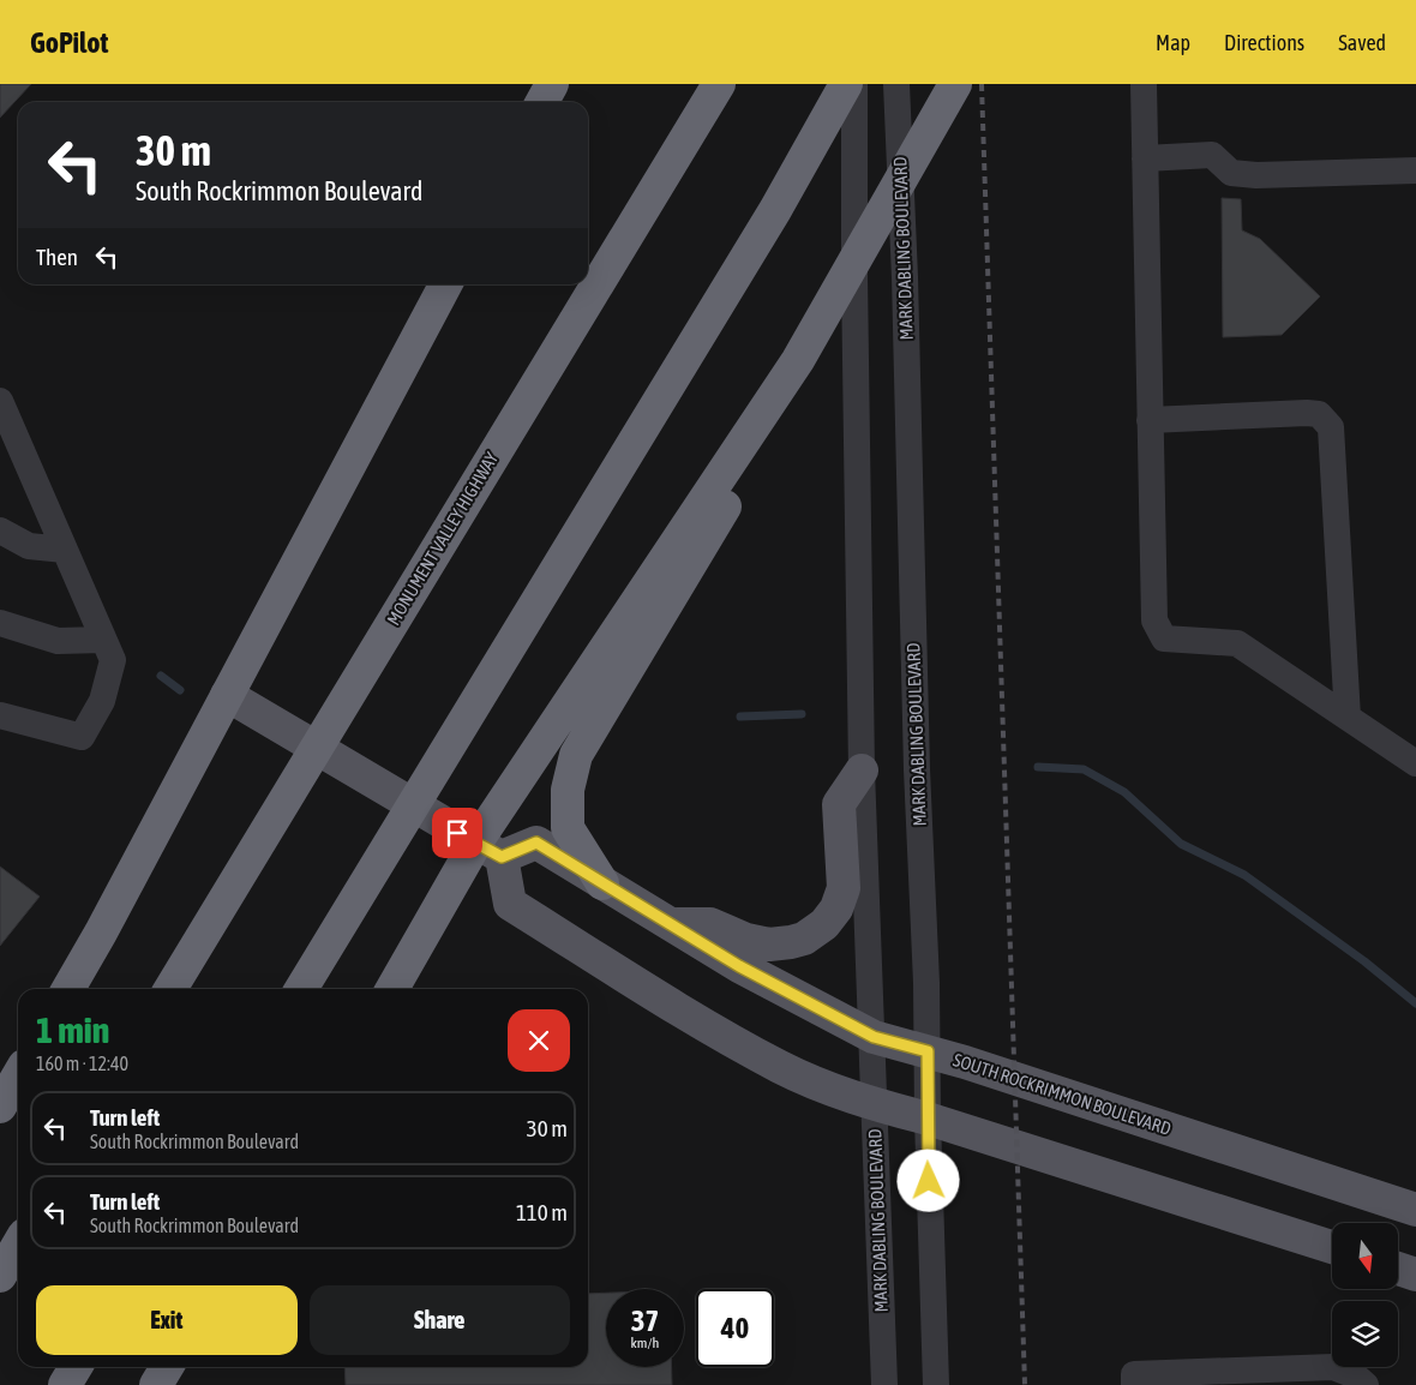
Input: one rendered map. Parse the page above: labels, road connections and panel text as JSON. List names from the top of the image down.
{
  "streets": {
    "highway": ["MONUMENT VALLEY HIGHWAY"],
    "main road": ["SOUTH ROCKRIMMON BOULEVARD"],
    "street": ["MARK DABLING BOULEVARD"]
  },
  "crossings": [
    ["MARK DABLING BOULEVARD", "SOUTH ROCKRIMMON BOULEVARD"]
  ],
  "north": "bottom",
  "page": {
    "header": "GoPilot",
    "nav": ["Map", "Directions", "Saved"],
    "turn": ["30 m", "South Rockrimmon Boulevard"],
    "then": "Then",
    "heading": ["1 min", "160 m · 12:40"],
    "list": [
      {
        "name": "Turn left",
        "note": "South Rockrimmon Boulevard",
        "value": "30 m"
      },
      {
        "name": "Turn left",
        "note": "South Rockrimmon Boulevard",
        "value": "110 m"
      }
    ],
    "buttons": ["Exit", "Share"],
    "speed": "37 km/h",
    "limit": "40"
  }
}
